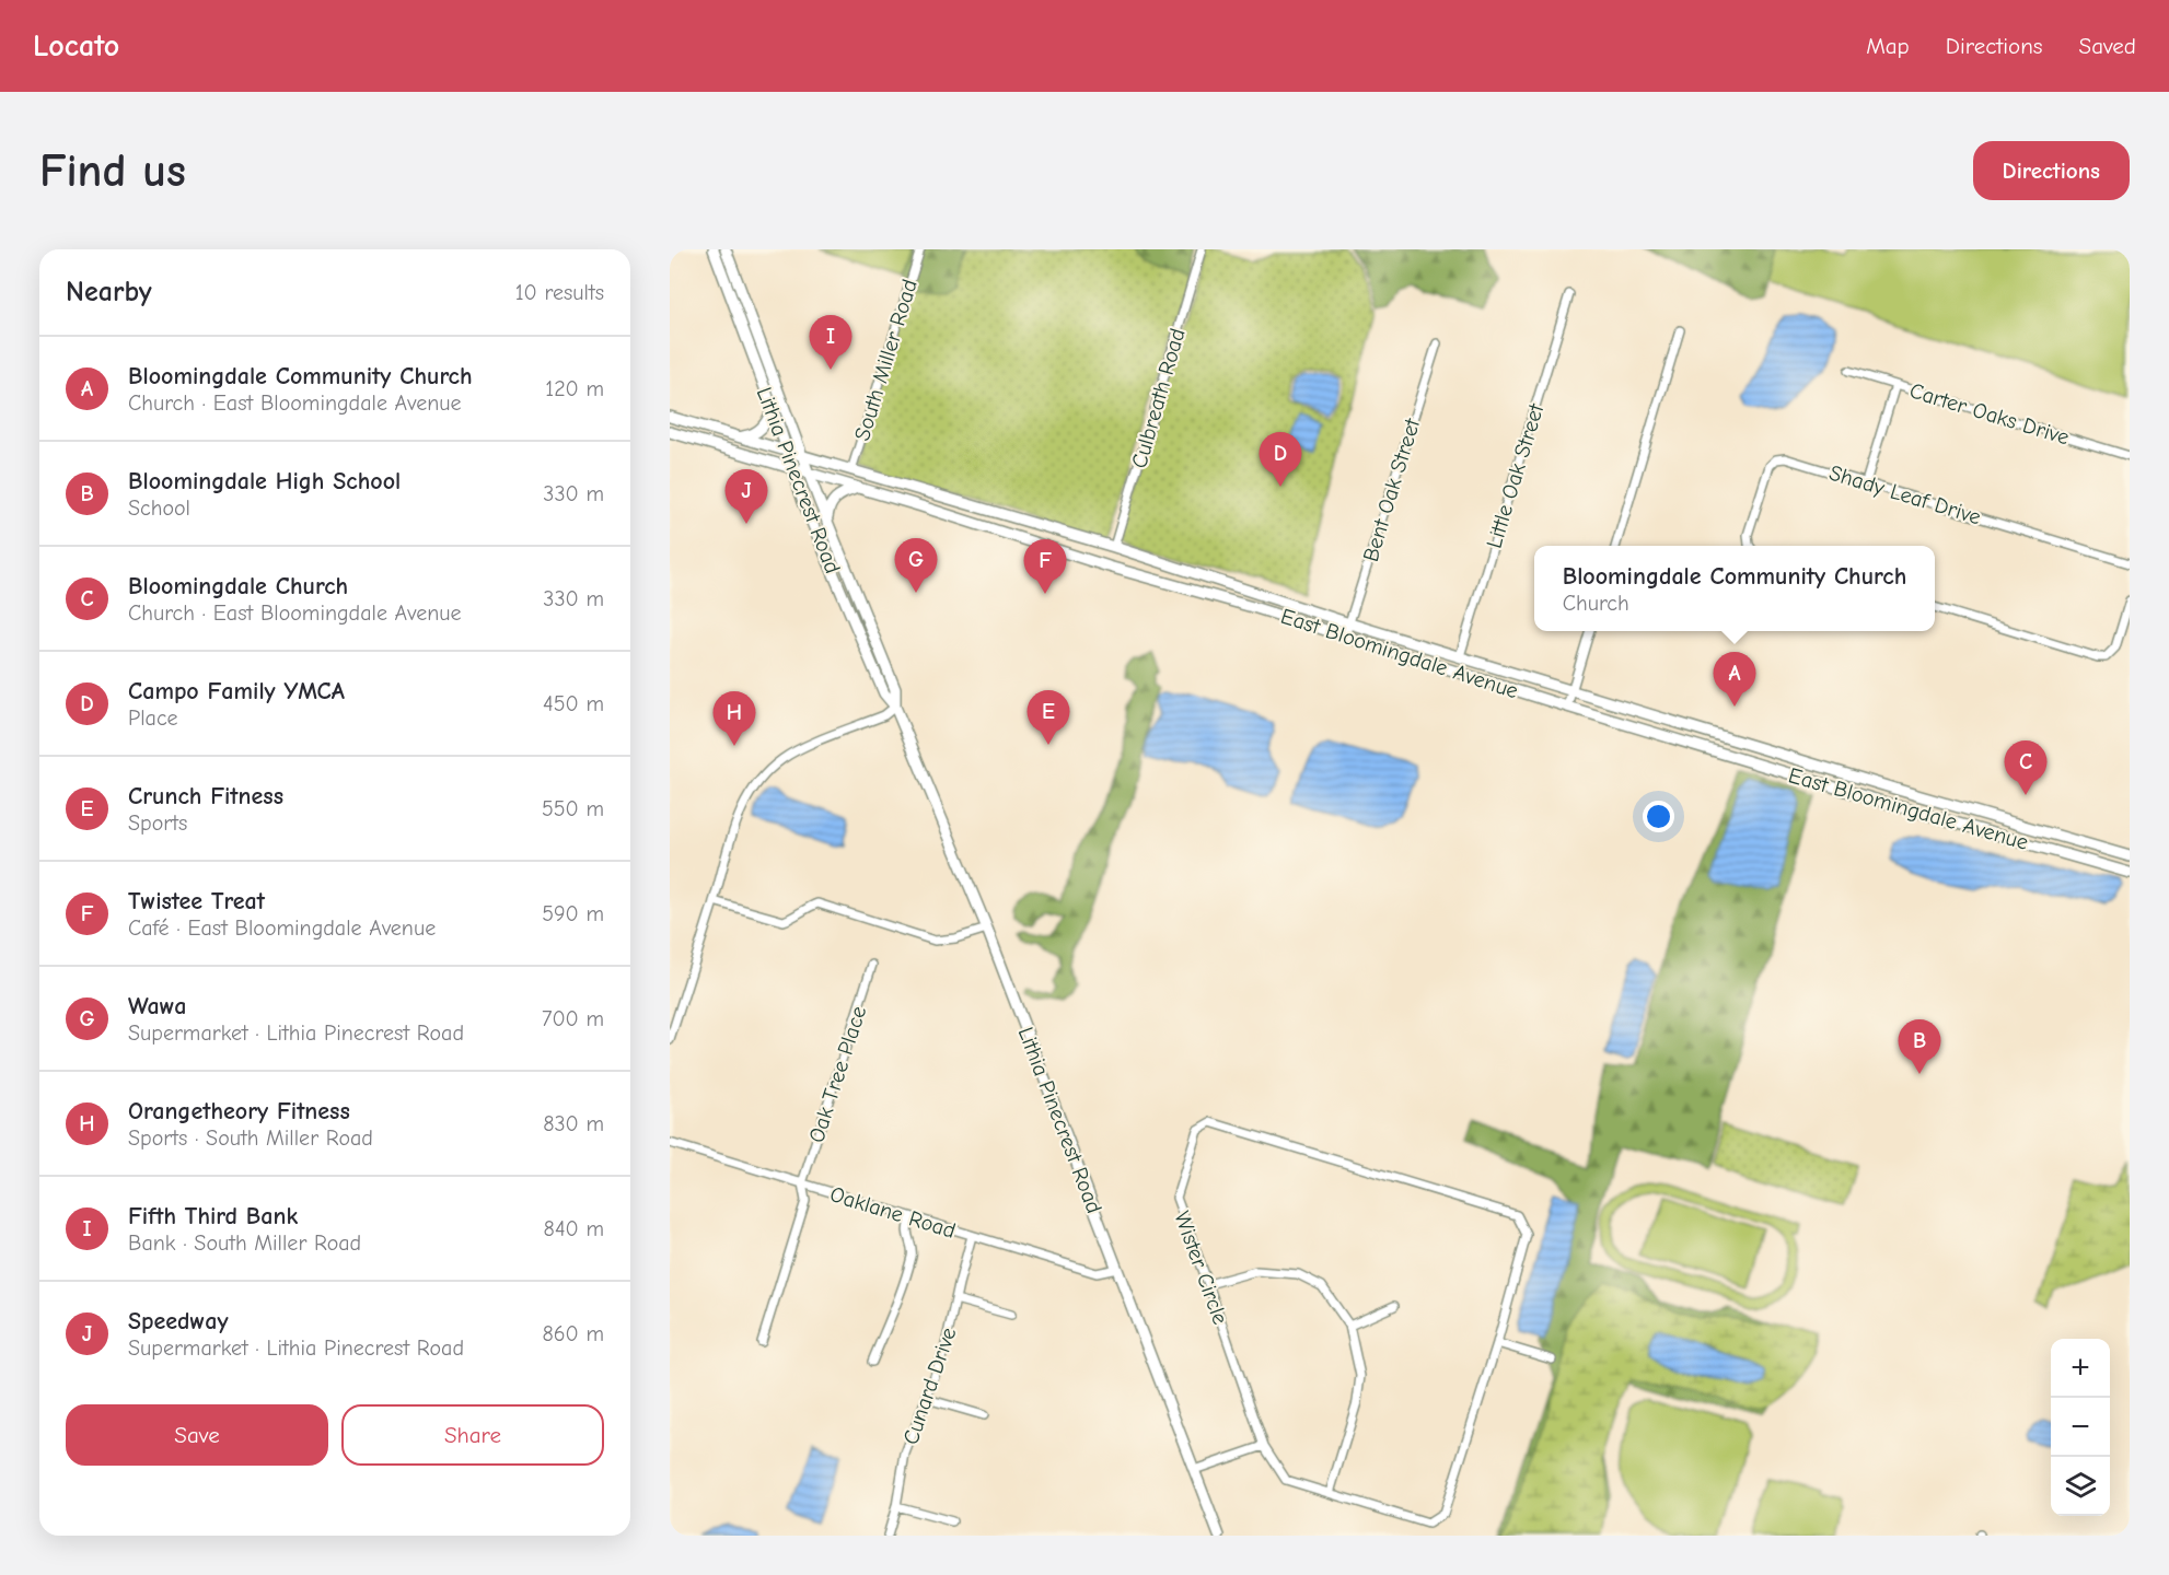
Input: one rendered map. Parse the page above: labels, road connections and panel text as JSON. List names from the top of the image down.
{
  "streets": {
    "main road": ["Lithia Pinecrest Road", "East Bloomingdale Avenue"],
    "street": [
      "South Miller Road",
      "Culbreath Road",
      "Carter Oaks Drive",
      "Little Oak Street",
      "Bent Oak Street",
      "Shady Leaf Drive",
      "Oak Tree Place",
      "Oaklane Road",
      "Wister Circle",
      "Cunard Drive"
    ]
  },
  "crossings": [
    ["South Miller Road", "East Bloomingdale Avenue"],
    ["Culbreath Road", "East Bloomingdale Avenue"],
    ["Little Oak Street", "East Bloomingdale Avenue"],
    ["Lithia Pinecrest Road", "East Bloomingdale Avenue"],
    ["Lithia Pinecrest Road", "Oaklane Road"],
    ["Bent Oak Street", "East Bloomingdale Avenue"],
    ["Oak Tree Place", "Oaklane Road"],
    ["Oaklane Road", "Cunard Drive"]
  ],
  "page": {
    "header": "Locato",
    "nav": ["Map", "Directions", "Saved"],
    "buttons": [
      "Directions",
      ["Save", "Share"]
    ],
    "title": "Find us",
    "heading": ["Nearby", "10 results"],
    "pins": [
      "I",
      "D",
      "J",
      "G",
      "F",
      "A",
      "E",
      "H",
      "C",
      "B"
    ],
    "list": [
      {
        "mark": "A",
        "name": "Bloomingdale Community Church",
        "note": "Church · East Bloomingdale Avenue",
        "value": "120 m"
      },
      {
        "mark": "B",
        "name": "Bloomingdale High School",
        "note": "School",
        "value": "330 m"
      },
      {
        "mark": "C",
        "name": "Bloomingdale Church",
        "note": "Church · East Bloomingdale Avenue",
        "value": "330 m"
      },
      {
        "mark": "D",
        "name": "Campo Family YMCA",
        "note": "Place",
        "value": "450 m"
      },
      {
        "mark": "E",
        "name": "Crunch Fitness",
        "note": "Sports",
        "value": "550 m"
      },
      {
        "mark": "F",
        "name": "Twistee Treat",
        "note": "Café · East Bloomingdale Avenue",
        "value": "590 m"
      },
      {
        "mark": "G",
        "name": "Wawa",
        "note": "Supermarket · Lithia Pinecrest Road",
        "value": "700 m"
      },
      {
        "mark": "H",
        "name": "Orangetheory Fitness",
        "note": "Sports · South Miller Road",
        "value": "830 m"
      },
      {
        "mark": "I",
        "name": "Fifth Third Bank",
        "note": "Bank · South Miller Road",
        "value": "840 m"
      },
      {
        "mark": "J",
        "name": "Speedway",
        "note": "Supermarket · Lithia Pinecrest Road",
        "value": "860 m"
      }
    ],
    "popup": ["Bloomingdale Community Church", "Church"],
    "map_buttons": ["+", "−"]
  }
}
